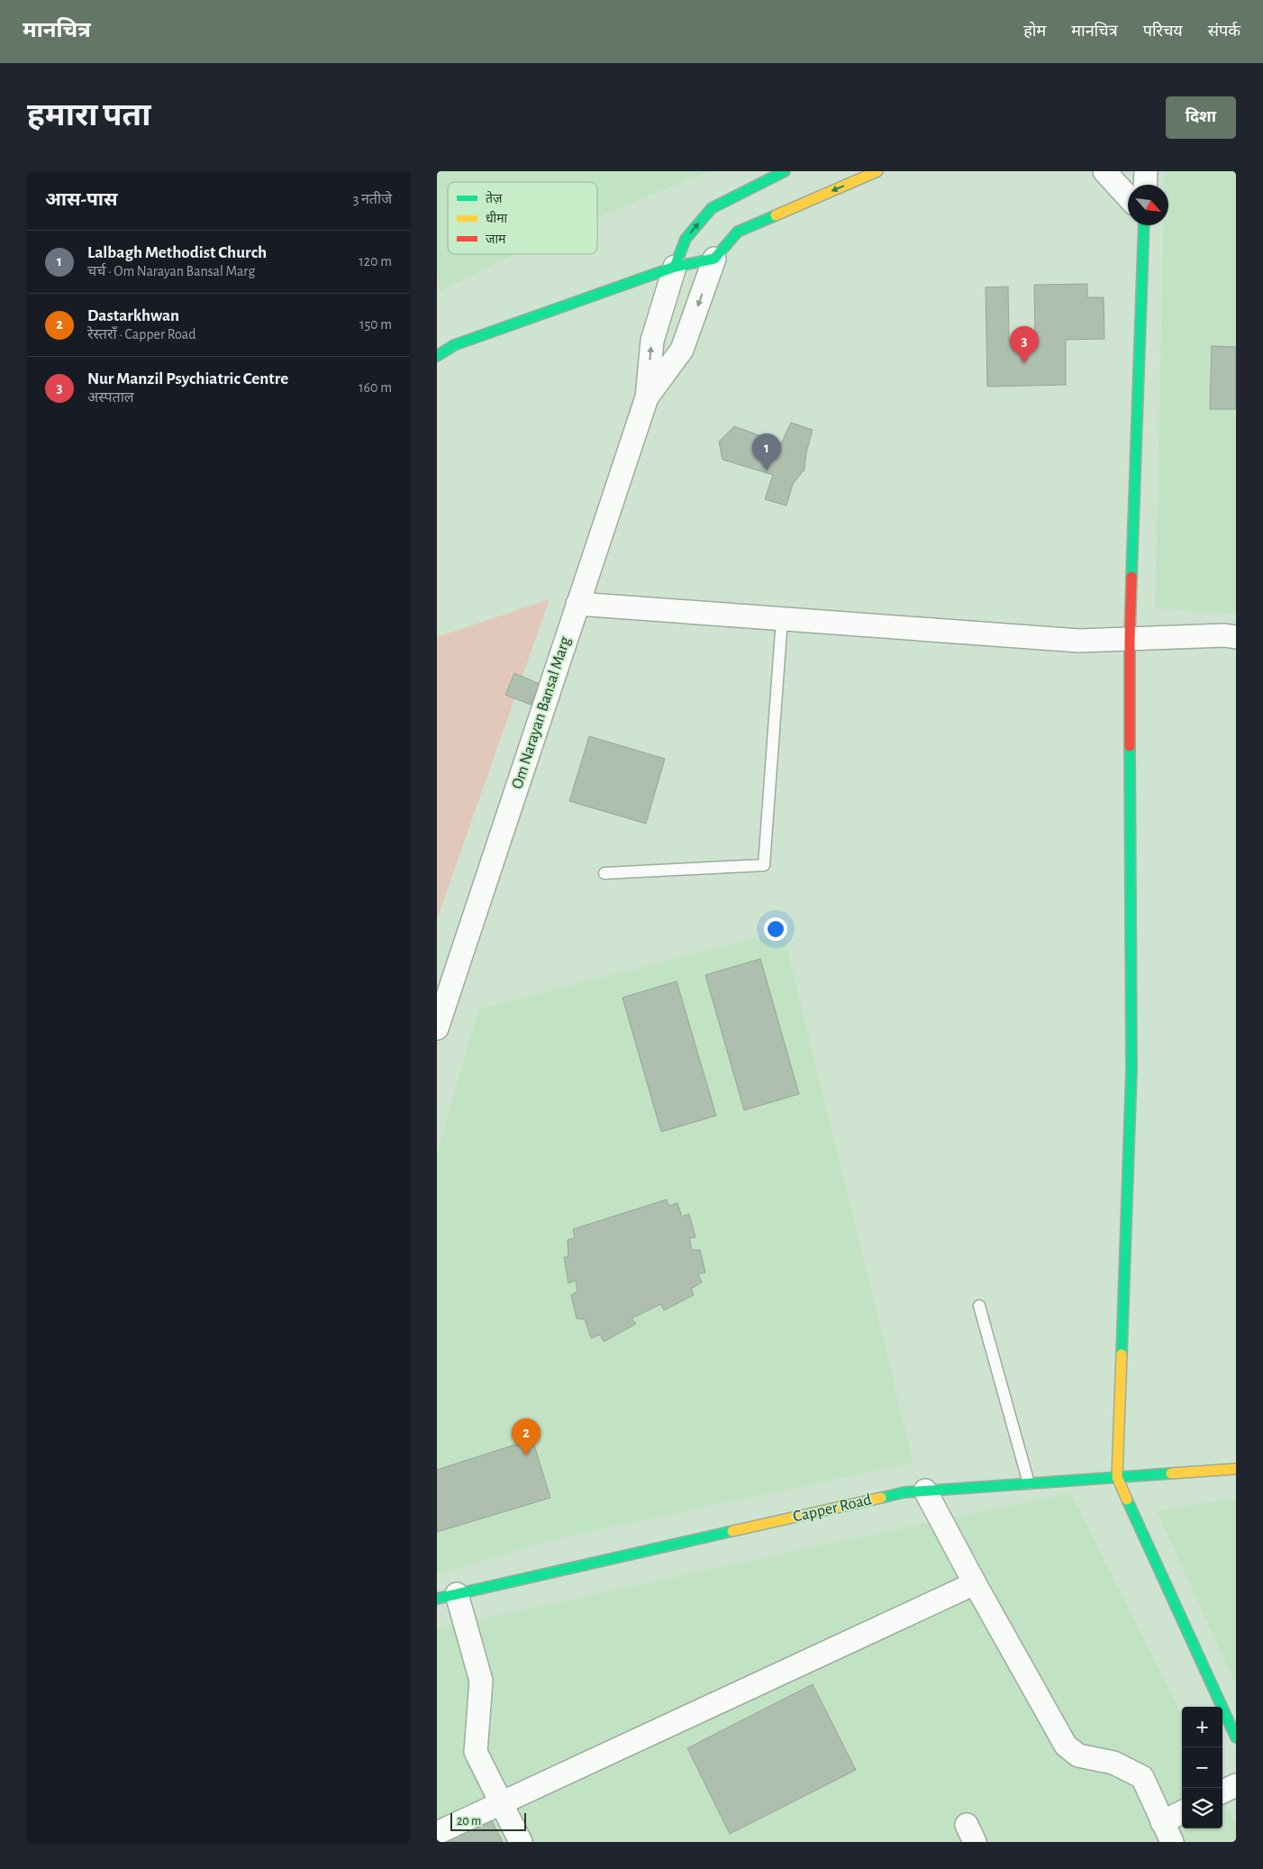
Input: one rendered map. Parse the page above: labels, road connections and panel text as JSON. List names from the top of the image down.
{
  "streets": {
    "street": ["Om Narayan Bansal Marg", "Capper Road"]
  },
  "legend": ["तेज़", "धीमा", "जाम"],
  "scale_bar": "20 m",
  "north": "bottom right",
  "page": {
    "header": "मानचित्र",
    "nav": [
      "होम",
      "मानचित्र",
      "परिचय",
      "संपर्क"
    ],
    "buttons": "दिशा",
    "title": "हमारा पता",
    "heading": ["आस-पास", "3 नतीजे"],
    "list": [
      {
        "mark": "1",
        "name": "Lalbagh Methodist Church",
        "note": "चर्च · Om Narayan Bansal Marg",
        "value": "120 m"
      },
      {
        "mark": "2",
        "name": "Dastarkhwan",
        "note": "रेस्तराँ · Capper Road",
        "value": "150 m"
      },
      {
        "mark": "3",
        "name": "Nur Manzil Psychiatric Centre",
        "note": "अस्पताल",
        "value": "160 m"
      }
    ],
    "pins": ["3", "1", "2"],
    "map_buttons": ["+", "−"],
    "scale": "20 m"
  }
}
